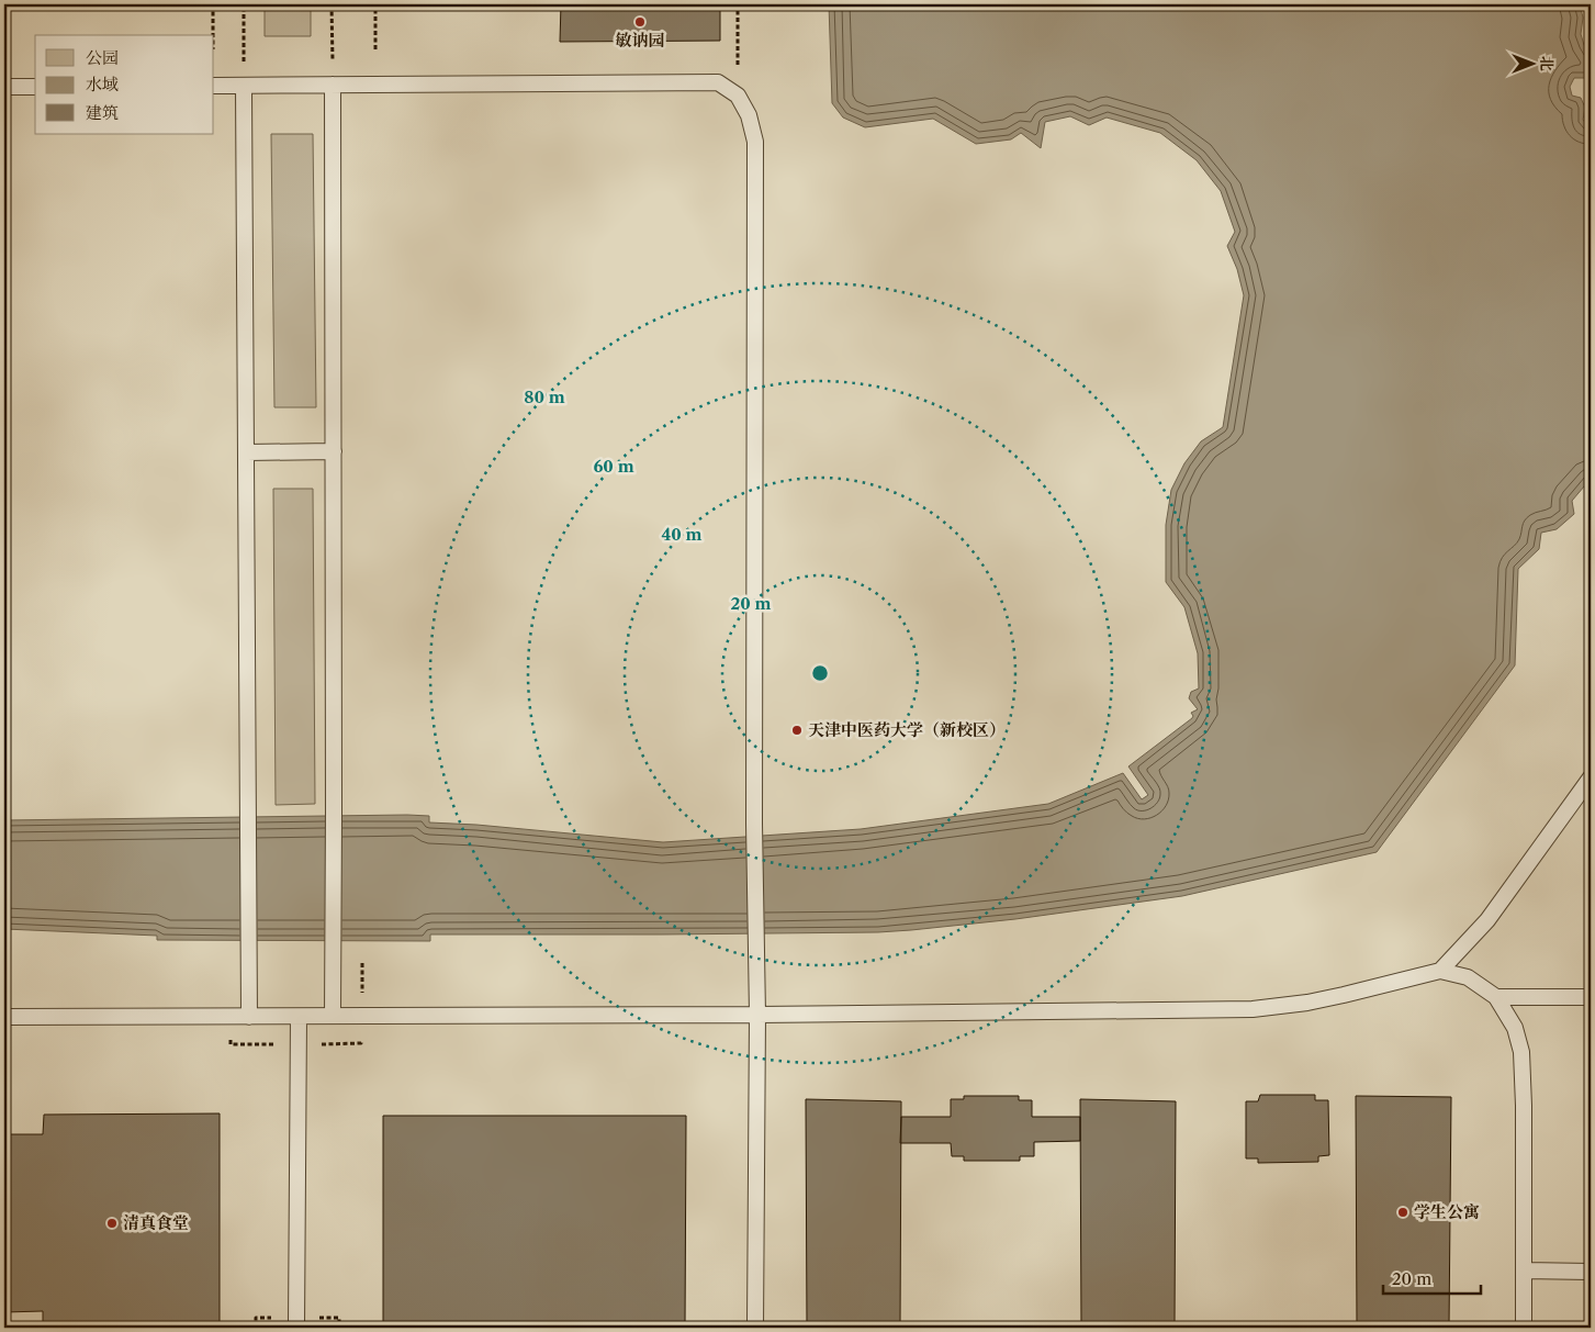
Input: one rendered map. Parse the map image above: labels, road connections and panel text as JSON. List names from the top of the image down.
{
  "places": [
    "敏讷园",
    "天津中医药大学（新校区）",
    "学生公寓",
    "清真食堂"
  ],
  "legend": ["公园", "水域", "建筑"],
  "scale_bar": "20 m",
  "north": "right",
  "rings": [
    "80 m",
    "60 m",
    "40 m",
    "20 m"
  ]
}
